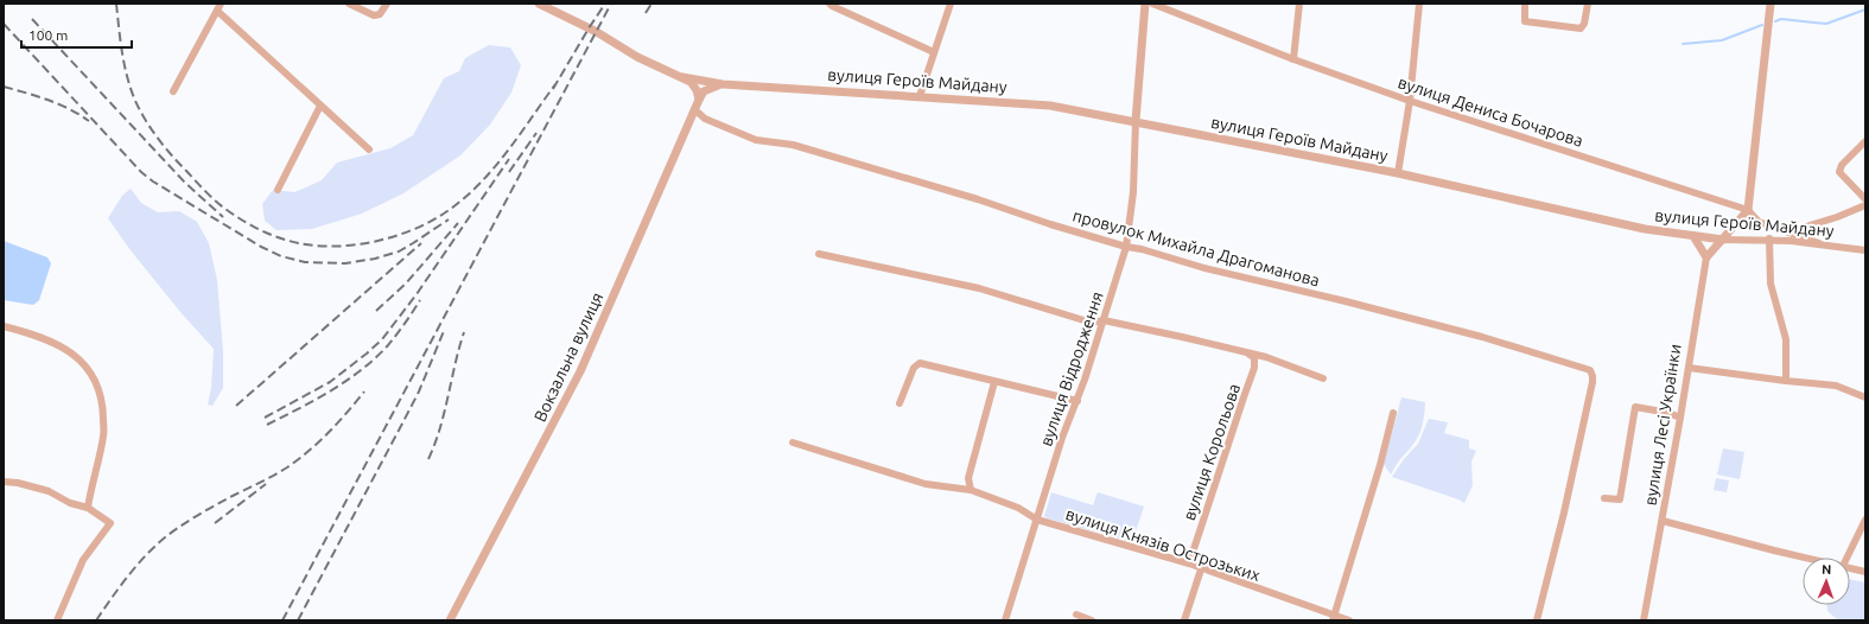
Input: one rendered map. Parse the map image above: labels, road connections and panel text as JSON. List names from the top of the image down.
{
  "streets": {
    "street": [
      "вулиця Героїв Майдану",
      "вулиця Дениса Бочарова",
      "провулок Михайла Драгоманова",
      "Вокзальна вулиця",
      "вулиця Відродження",
      "вулиця Лесі Українки",
      "вулиця Корольова",
      "вулиця Князів Острозьких"
    ]
  },
  "crossings": [
    ["вулиця Героїв Майдану", "вулиця Дениса Бочарова"],
    ["вулиця Героїв Майдану", "вулиця Відродження"],
    ["провулок Михайла Драгоманова", "Вокзальна вулиця"],
    ["провулок Михайла Драгоманова", "вулиця Відродження"],
    ["вулиця Відродження", "вулиця Князів Острозьких"],
    ["вулиця Корольова", "вулиця Князів Острозьких"]
  ],
  "scale_bar": "100 m",
  "north": "top"
}
